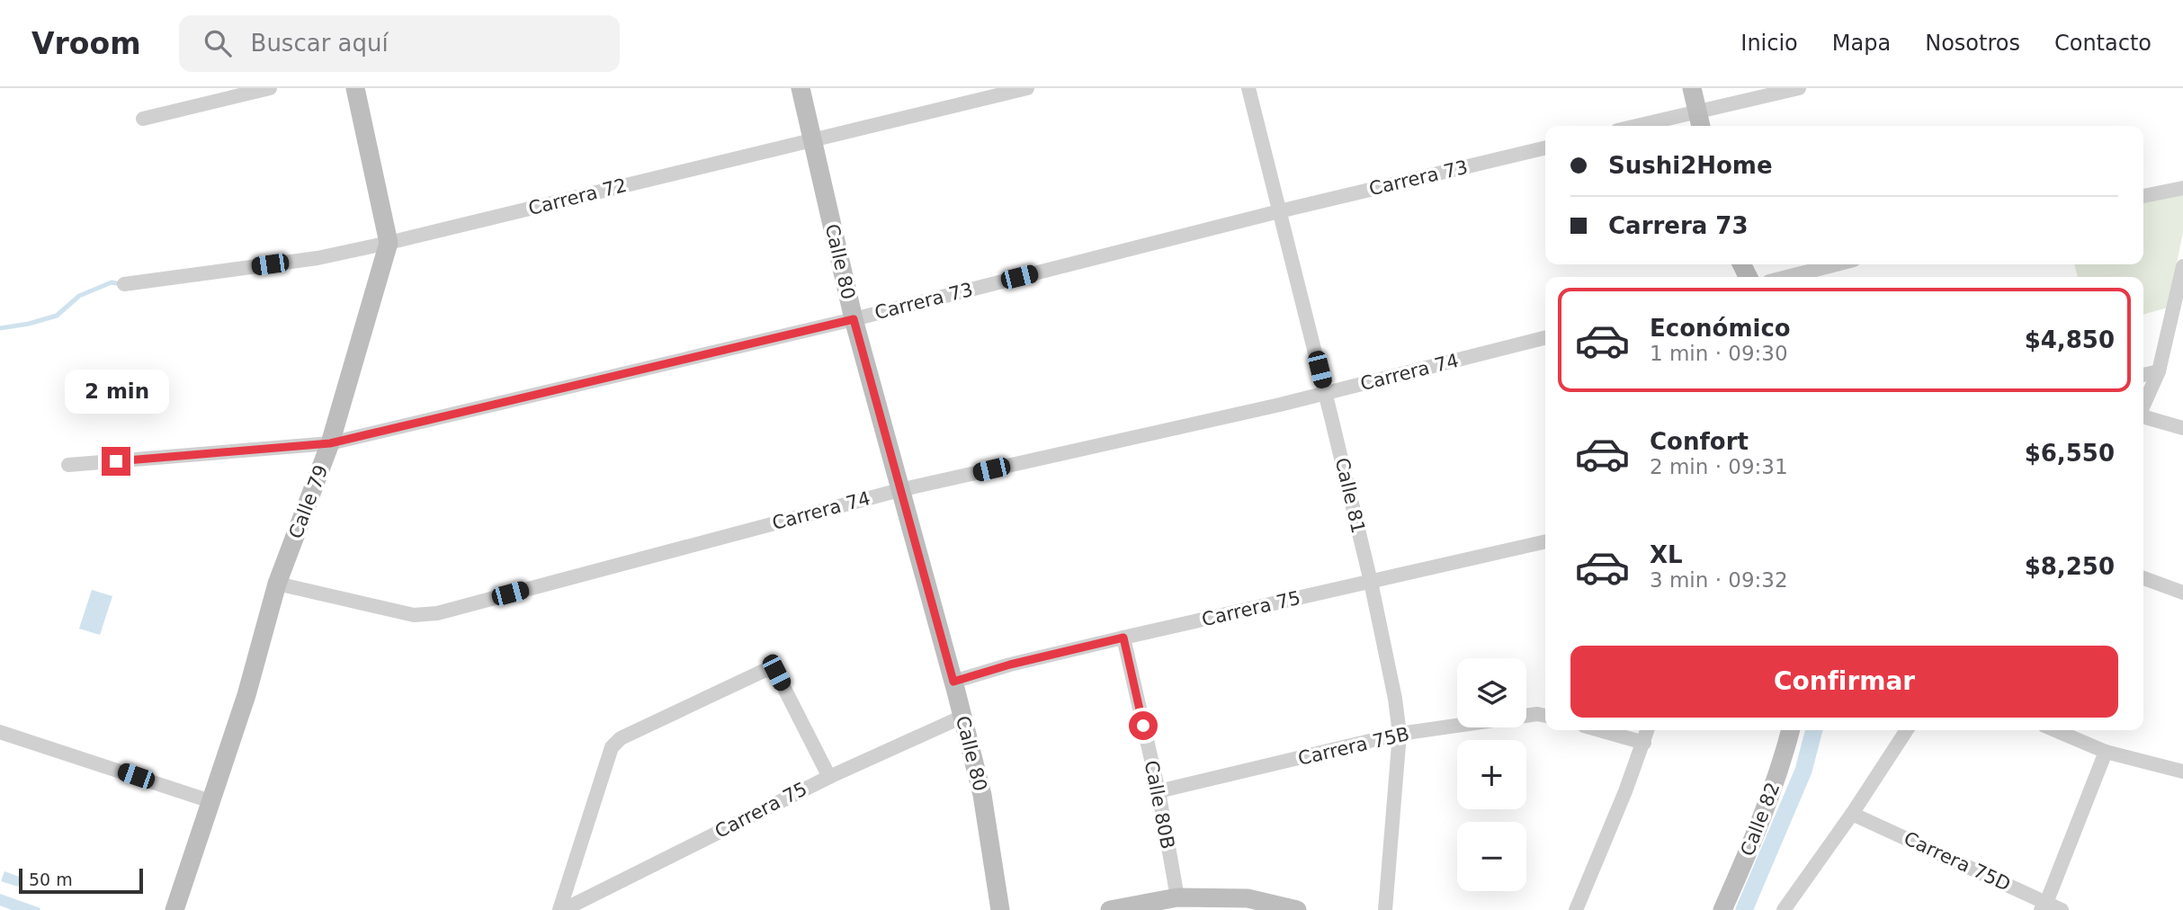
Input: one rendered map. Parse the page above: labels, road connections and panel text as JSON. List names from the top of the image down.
{
  "streets": {
    "street": [
      "Carrera 73",
      "Carrera 72",
      "Calle 80",
      "Carrera 74",
      "Calle 81",
      "Calle 79",
      "Carrera 75",
      "Carrera 75B",
      "Calle 80B",
      "Calle 82",
      "Carrera 75D"
    ]
  },
  "crossings": [
    ["Carrera 73", "Calle 80"],
    ["Carrera 73", "Calle 81"],
    ["Carrera 73", "Calle 79"],
    ["Carrera 72", "Calle 80"],
    ["Carrera 72", "Calle 79"],
    ["Calle 80", "Carrera 74"],
    ["Calle 80", "Carrera 75"],
    ["Carrera 74", "Calle 81"],
    ["Carrera 74", "Calle 79"],
    ["Calle 81", "Carrera 75"],
    ["Calle 81", "Carrera 75B"],
    ["Carrera 75", "Calle 80B"],
    ["Carrera 75B", "Calle 80B"]
  ],
  "scale_bar": "50 m",
  "page": {
    "header": "Vroom",
    "search": "Buscar aquí",
    "nav": [
      "Inicio",
      "Mapa",
      "Nosotros",
      "Contacto"
    ],
    "banner": ["Sushi2Home", "Carrera 73"],
    "list": [
      {
        "name": "Económico",
        "note": "1 min · 09:30",
        "value": "$4,850"
      },
      {
        "name": "Confort",
        "note": "2 min · 09:31",
        "value": "$6,550"
      },
      {
        "name": "XL",
        "note": "3 min · 09:32",
        "value": "$8,250"
      }
    ],
    "bubble": "2 min",
    "buttons": "Confirmar",
    "map_buttons": ["+", "−"],
    "scale": "50 m"
  }
}
